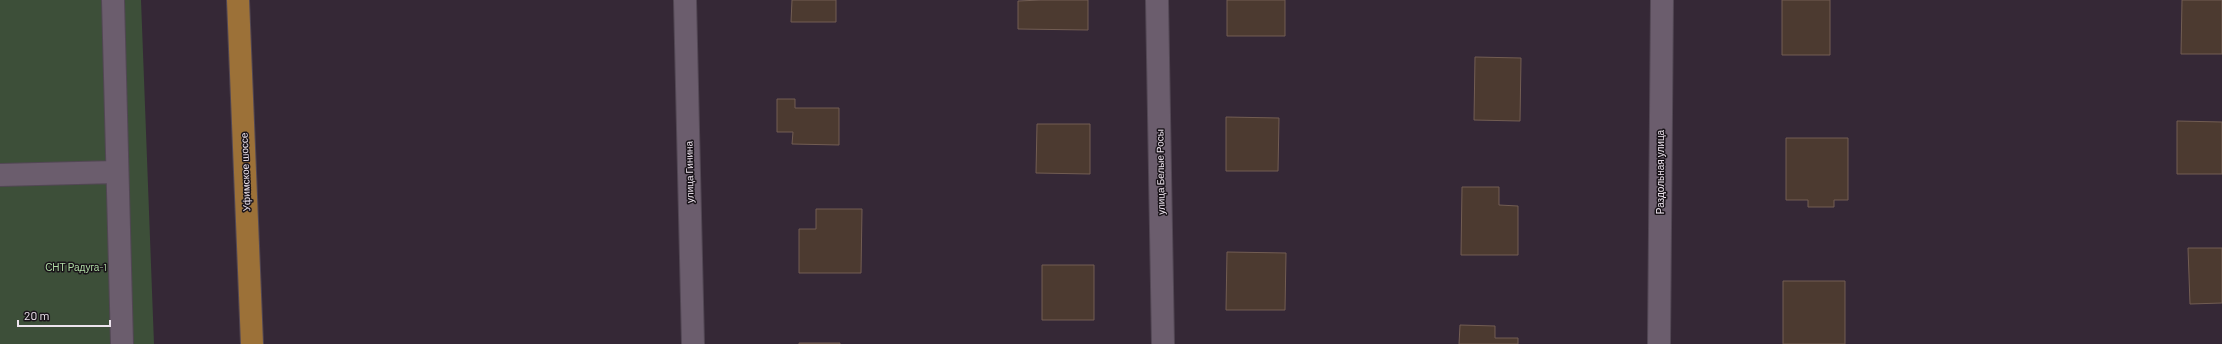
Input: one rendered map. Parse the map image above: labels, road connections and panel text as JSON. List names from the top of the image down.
{
  "streets": {
    "main road": ["Уфимское шоссе"],
    "street": ["улица Гинина", "улица Белые Росы", "Раздольная улица"]
  },
  "parks": ["СНТ Радуга-1"],
  "scale_bar": "20 m"
}
